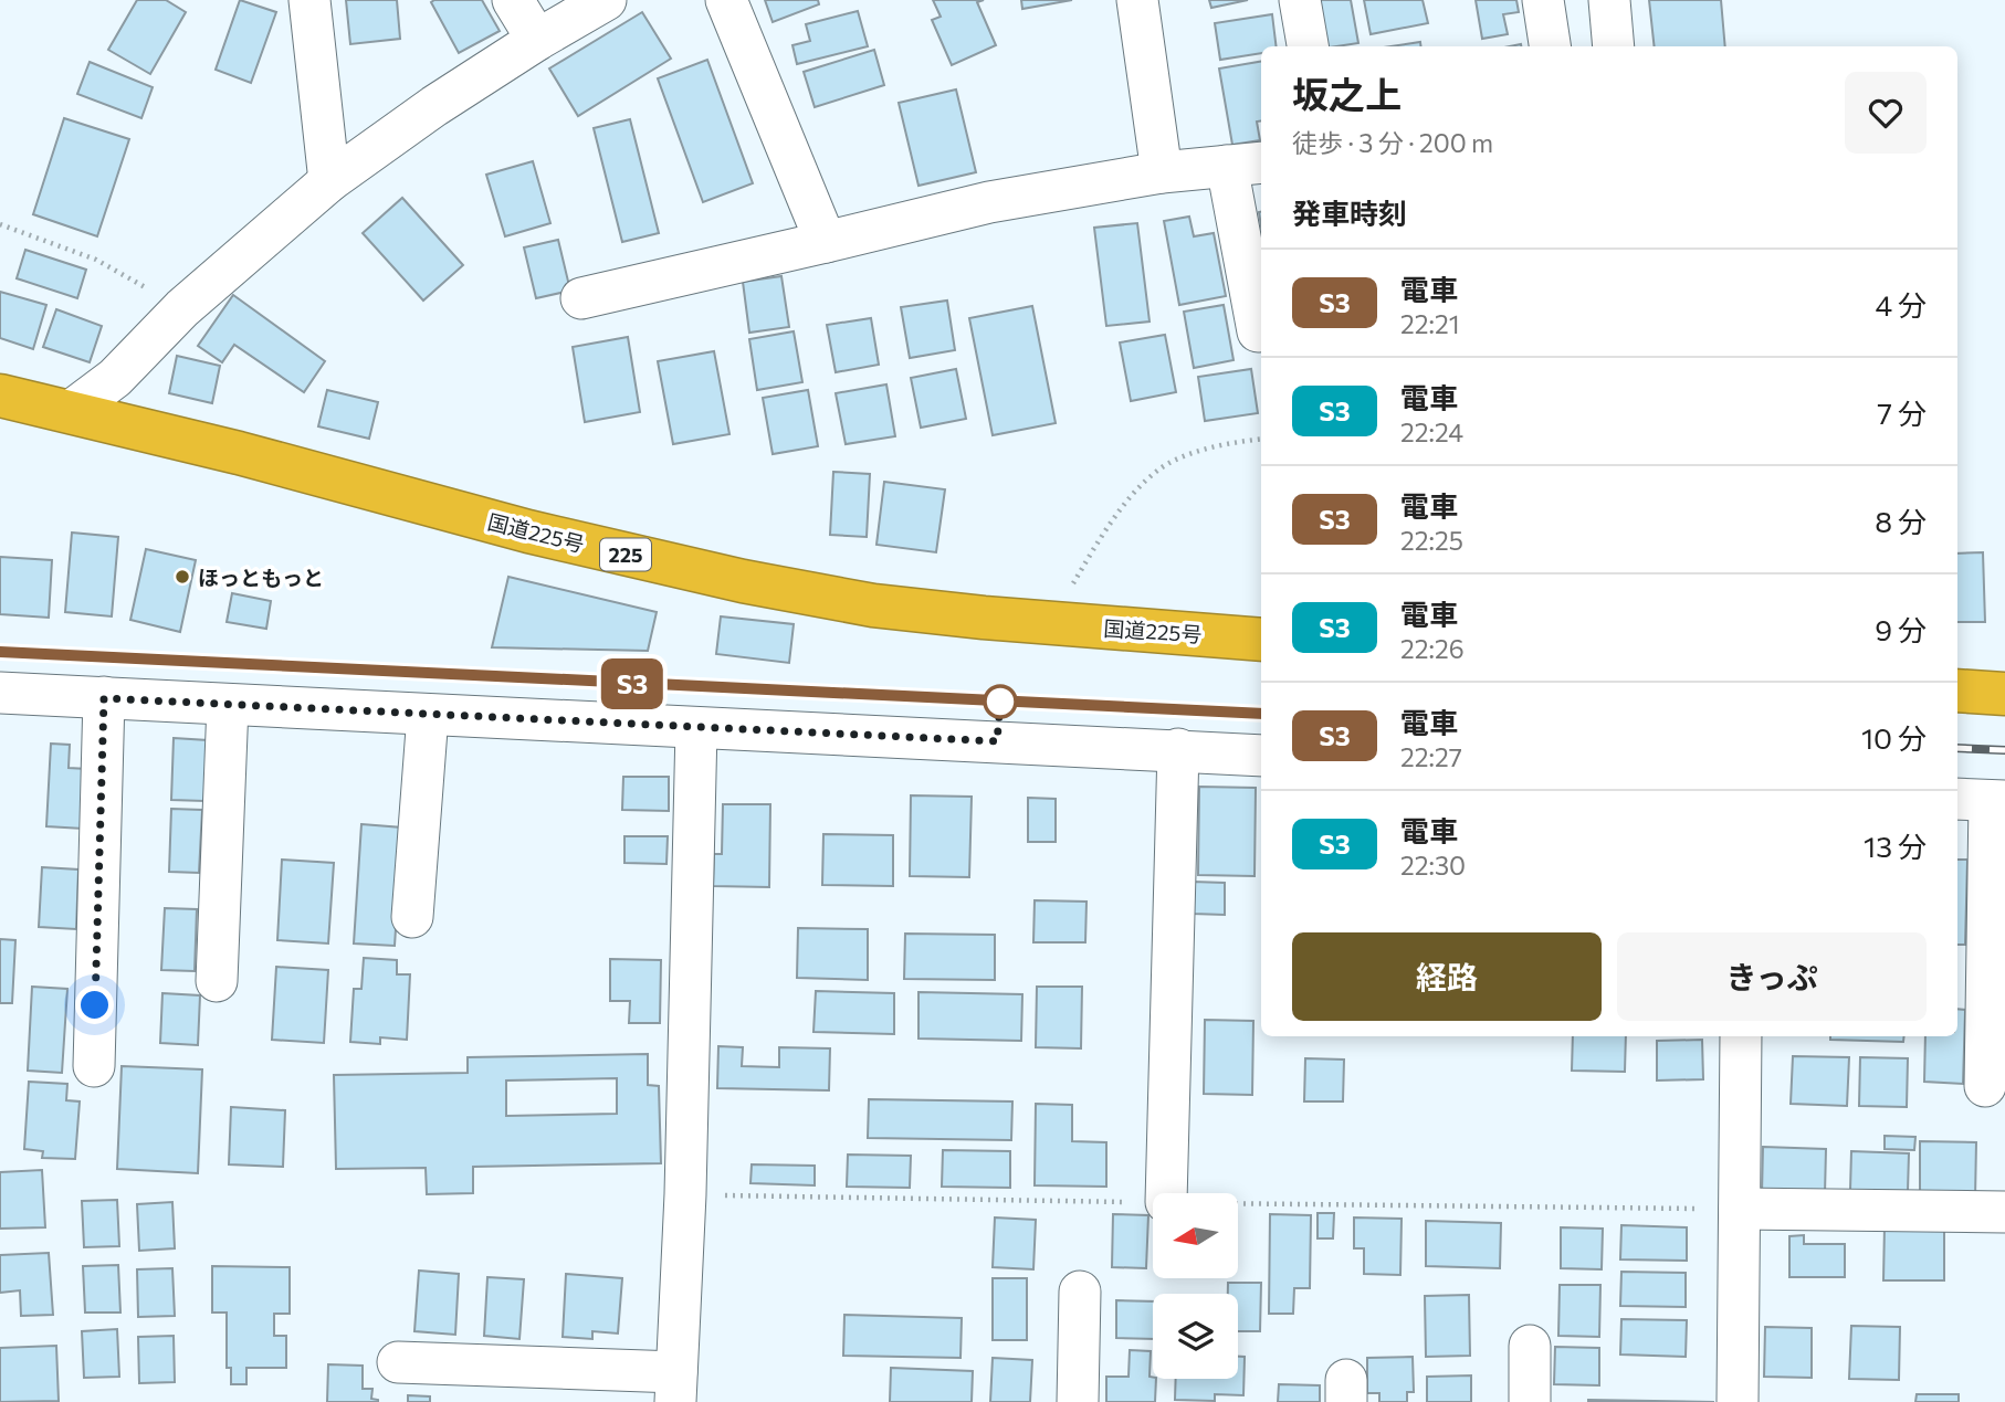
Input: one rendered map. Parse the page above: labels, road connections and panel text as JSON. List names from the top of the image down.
{
  "streets": {
    "highway": ["国道225号", "225"]
  },
  "places": ["ほっともっと"],
  "north": "left",
  "page": {
    "on_map": "S3",
    "heading": [
      ["坂之上", "徒歩 · 3 分 · 200 m"],
      "発車時刻"
    ],
    "list": [
      {
        "mark": "S3",
        "name": "電車",
        "note": "22:21",
        "value": "4 分"
      },
      {
        "mark": "S3",
        "name": "電車",
        "note": "22:24",
        "value": "7 分"
      },
      {
        "mark": "S3",
        "name": "電車",
        "note": "22:25",
        "value": "8 分"
      },
      {
        "mark": "S3",
        "name": "電車",
        "note": "22:26",
        "value": "9 分"
      },
      {
        "mark": "S3",
        "name": "電車",
        "note": "22:27",
        "value": "10 分"
      },
      {
        "mark": "S3",
        "name": "電車",
        "note": "22:30",
        "value": "13 分"
      }
    ],
    "buttons": ["経路", "きっぷ"]
  }
}
